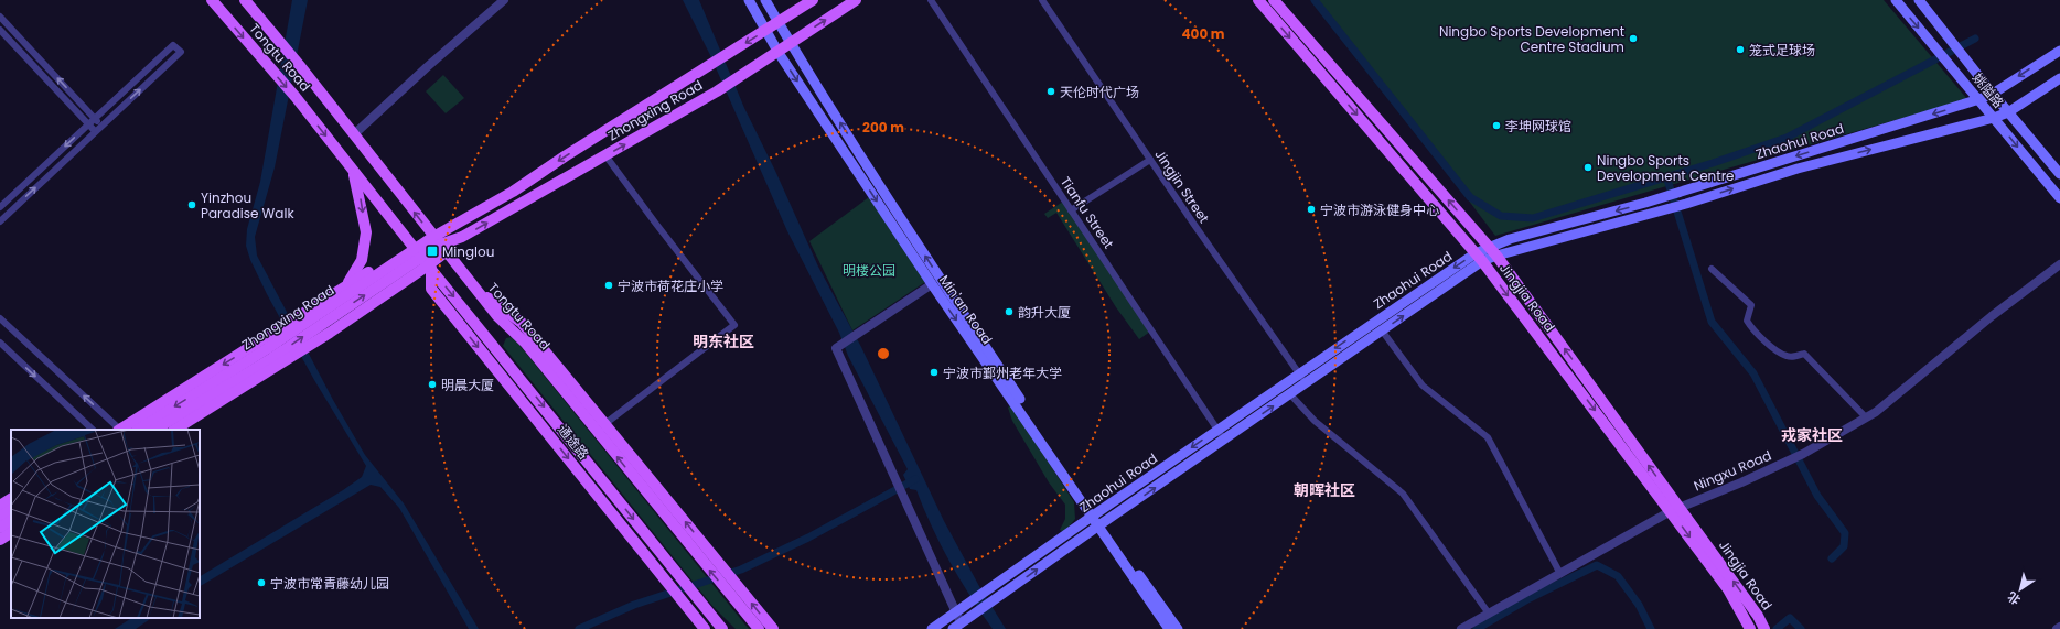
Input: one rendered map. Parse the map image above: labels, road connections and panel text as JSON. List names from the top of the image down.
{
  "streets": {
    "main road": [
      "Tongtu Road",
      "姚隘路",
      "Zhongxing Road",
      "Zhaohui Road",
      "Jingjia Road",
      "Min'an Road",
      "通途路"
    ],
    "street": ["Jingjin Street", "Tianfu Street", "Ningxu Road"]
  },
  "crossings": [
    ["Tongtu Road", "Zhongxing Road"],
    ["Tongtu Road", "通途路"],
    ["姚隘路", "Zhaohui Road"],
    ["Zhongxing Road", "Min'an Road"],
    ["Zhongxing Road", "通途路"],
    ["Zhaohui Road", "Jingjin Street"],
    ["Zhaohui Road", "Tianfu Street"],
    ["Zhaohui Road", "Jingjia Road"],
    ["Zhaohui Road", "Min'an Road"],
    ["Jingjia Road", "Ningxu Road"]
  ],
  "districts": ["明东社区", "戎家社区", "朝晖社区"],
  "parks": ["明楼公园"],
  "places": {
    "other": [
      "Ningbo Sports Development Centre Stadium",
      "笼式足球场",
      "天伦时代广场",
      "李坤网球馆",
      "Ningbo Sports Development Centre",
      "Yinzhou Paradise Walk",
      "宁波市游泳健身中心",
      "宁波市荷花庄小学",
      "韵升大厦",
      "宁波市鄞州老年大学",
      "明晨大厦",
      "宁波市常青藤幼儿园"
    ],
    "transit": ["Minglou"]
  },
  "north": "bottom left",
  "rings": ["400 m", "200 m"]
}
